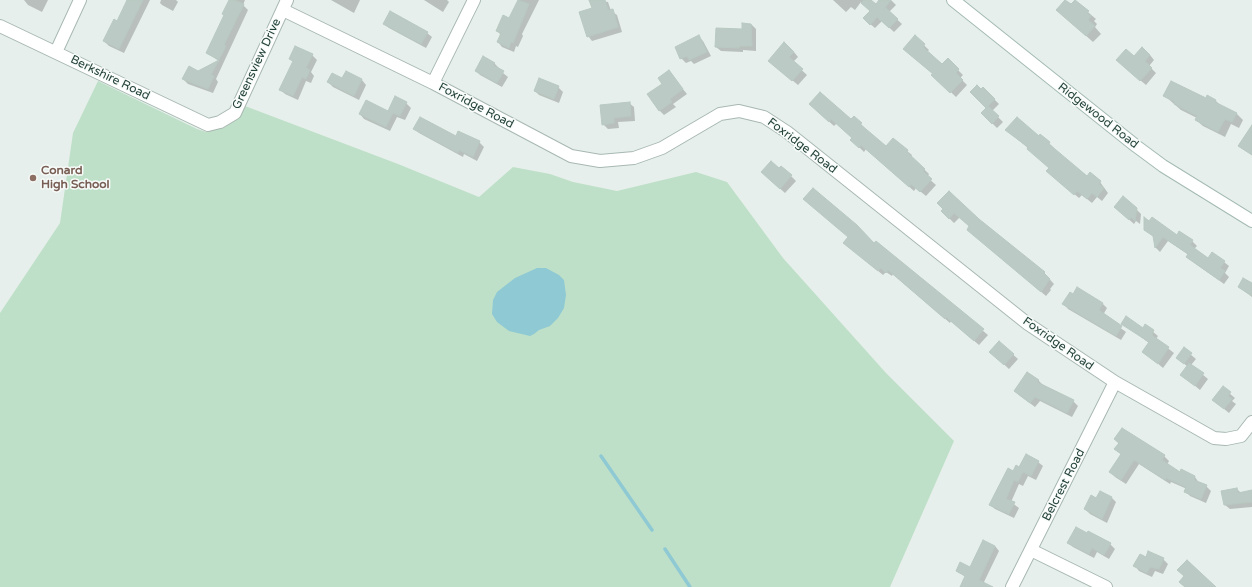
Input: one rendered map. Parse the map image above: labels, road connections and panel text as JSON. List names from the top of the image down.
{
  "streets": {
    "street": [
      "Greensview Drive",
      "Berkshire Road",
      "Foxridge Road",
      "Ridgewood Road",
      "Belcrest Road"
    ]
  },
  "crossings": [
    ["Greensview Drive", "Berkshire Road"],
    ["Greensview Drive", "Foxridge Road"],
    ["Foxridge Road", "Belcrest Road"]
  ],
  "places": ["Conard High School"]
}
